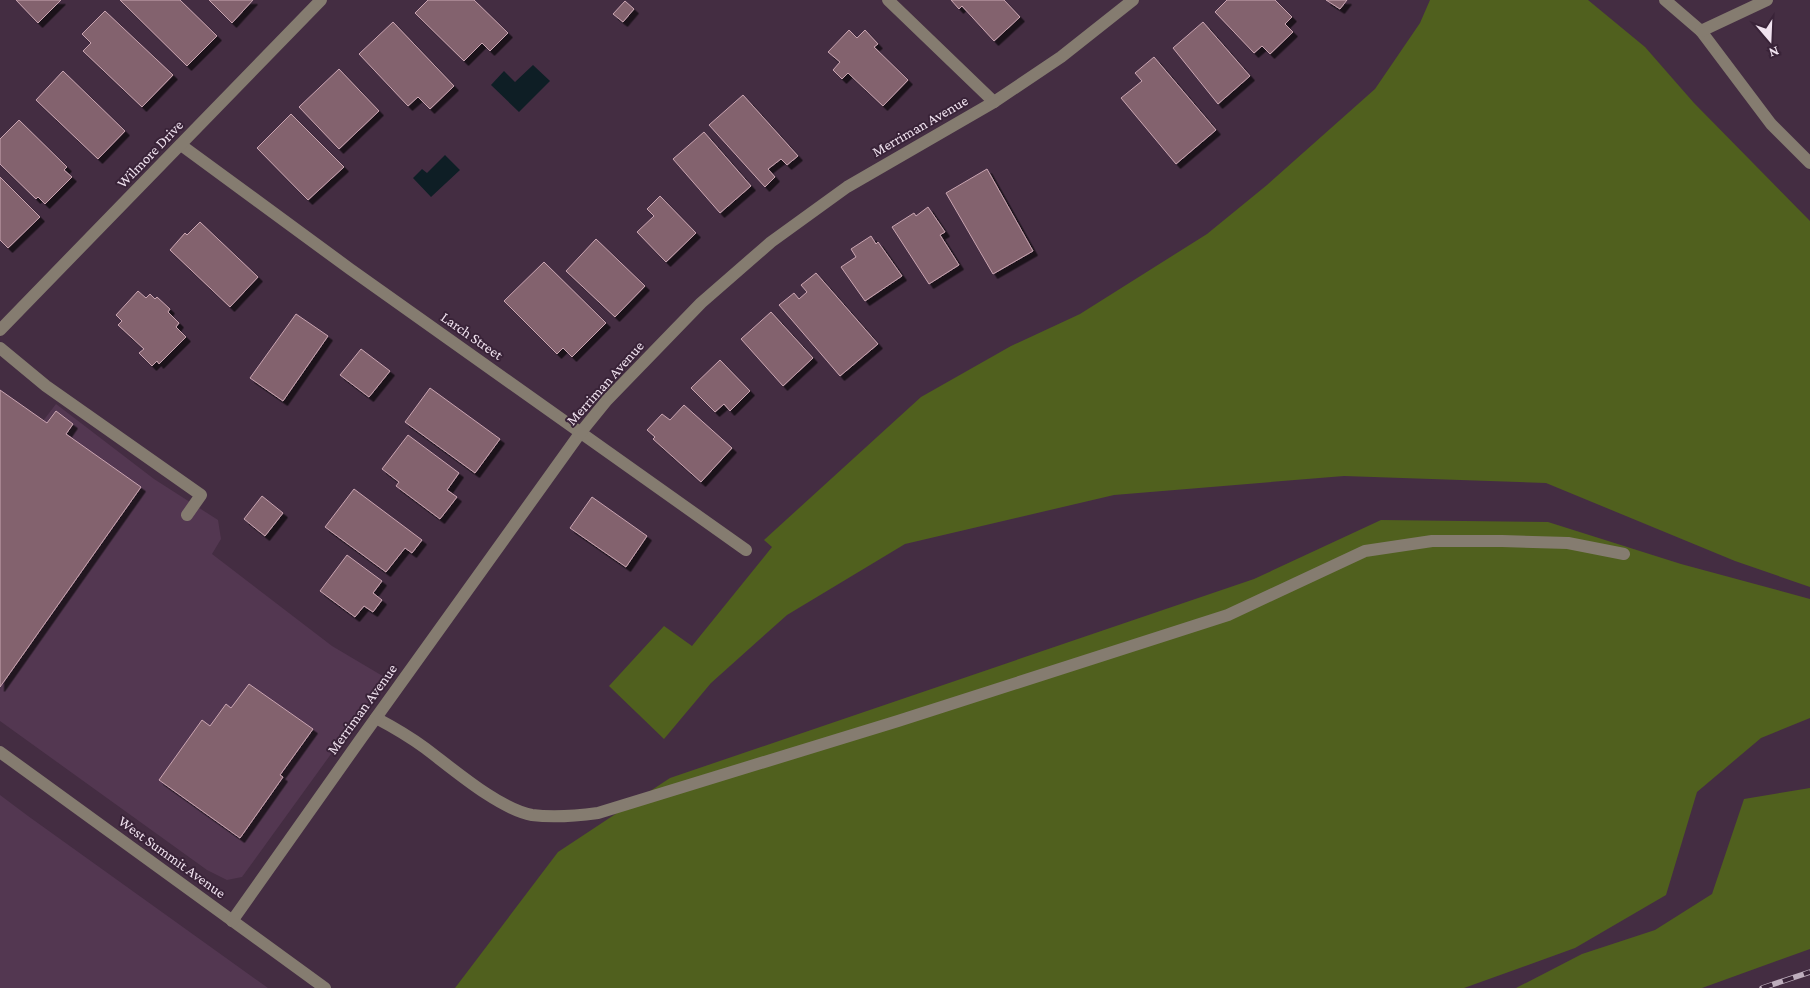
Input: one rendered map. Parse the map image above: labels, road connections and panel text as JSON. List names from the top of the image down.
{
  "streets": {
    "street": [
      "Merriman Avenue",
      "Wilmore Drive",
      "Larch Street",
      "West Summit Avenue"
    ]
  },
  "crossings": [
    ["Merriman Avenue", "Larch Street"],
    ["Merriman Avenue", "West Summit Avenue"],
    ["Wilmore Drive", "Larch Street"]
  ],
  "north": "bottom"
}
